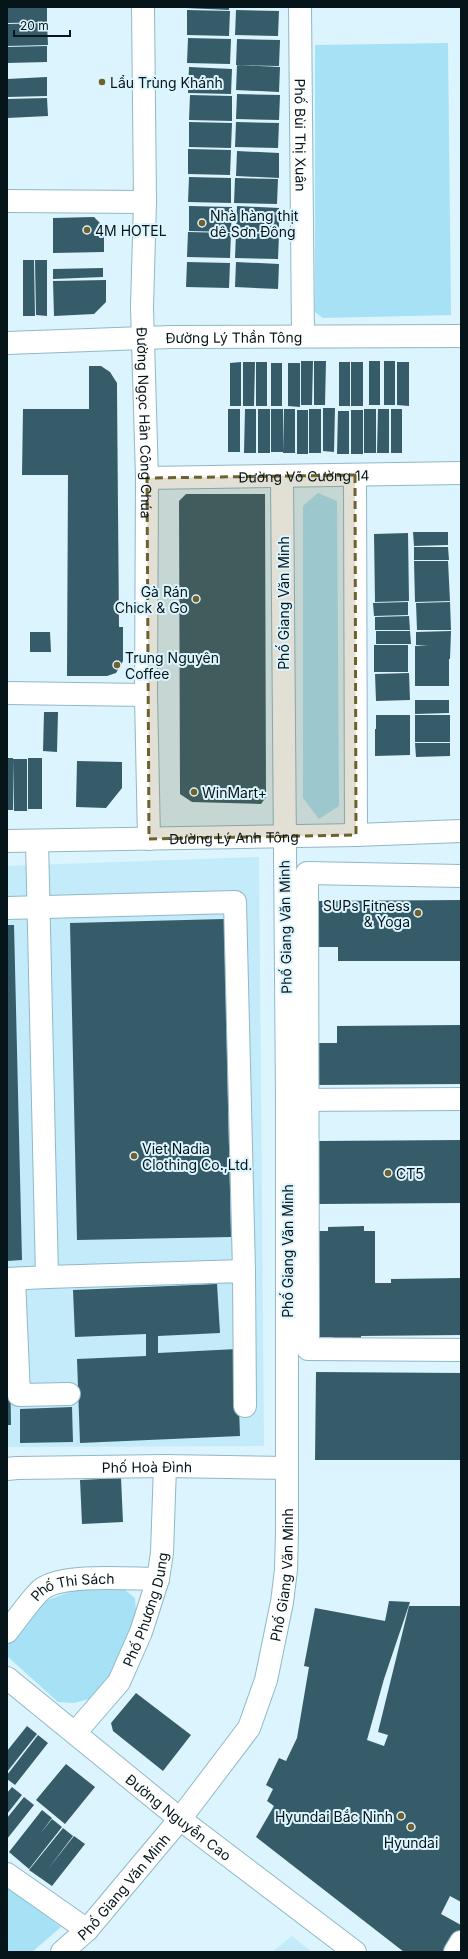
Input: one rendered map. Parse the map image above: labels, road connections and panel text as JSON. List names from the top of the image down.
{
  "streets": {
    "street": [
      "Phố Bùi Thị Xuân",
      "Đường Lý Thần Tông",
      "Đường Ngọc Hân Công Chúa",
      "Đường Võ Cường 14",
      "Phố Giang Văn Minh",
      "Đường Lý Anh Tông",
      "Phố Hoà Đình",
      "Phố Thi Sách",
      "Phố Phương Dung",
      "Đường Nguyễn Cao"
    ]
  },
  "crossings": [
    ["Phố Bùi Thị Xuân", "Đường Lý Thần Tông"],
    ["Đường Lý Thần Tông", "Đường Ngọc Hân Công Chúa"],
    ["Đường Ngọc Hân Công Chúa", "Đường Võ Cường 14"],
    ["Đường Ngọc Hân Công Chúa", "Đường Lý Anh Tông"],
    ["Đường Võ Cường 14", "Phố Giang Văn Minh"],
    ["Phố Giang Văn Minh", "Đường Lý Anh Tông"],
    ["Phố Giang Văn Minh", "Phố Hoà Đình"],
    ["Phố Giang Văn Minh", "Đường Nguyễn Cao"],
    ["Phố Hoà Đình", "Phố Phương Dung"],
    ["Phố Thi Sách", "Phố Phương Dung"],
    ["Phố Phương Dung", "Đường Nguyễn Cao"]
  ],
  "places": [
    "Lẩu Trùng Khánh",
    "Nhà hàng thịt dê Sơn Đông",
    "4M HOTEL",
    "Gà Rán Chick & Go",
    "Trung Nguyên Coffee",
    "WinMart+",
    "SUPs Fitness & Yoga",
    "Viet Nadia Clothing Co.,Ltd.",
    "CT5",
    "Hyundai Bắc Ninh",
    "Hyundai"
  ],
  "scale_bar": "20 m"
}
